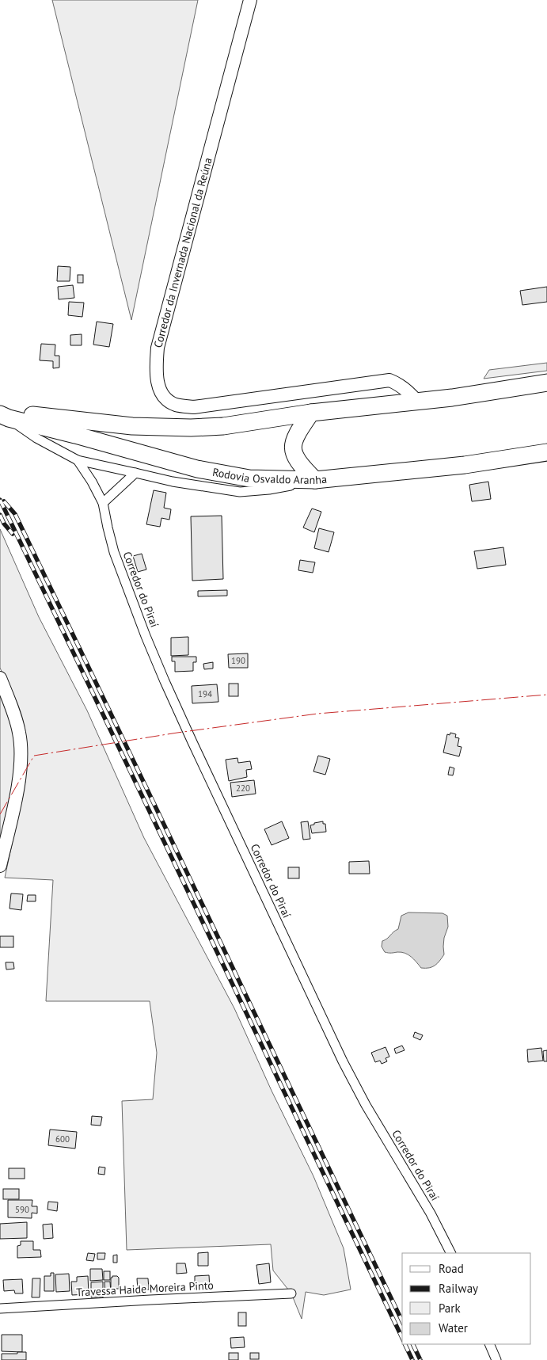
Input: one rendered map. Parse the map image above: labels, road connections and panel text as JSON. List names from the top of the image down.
{
  "streets": {
    "highway": ["Rodovia Osvaldo Aranha"],
    "street": ["Corredor da Invernada Nacional da Reúna", "Corredor do Piraí", "Travessa Haide Moreira Pinto"]
  },
  "house_numbers": [
    "190",
    "194",
    "220",
    "600",
    "590"
  ],
  "legend": [
    "Road",
    "Railway",
    "Park",
    "Water"
  ]
}
